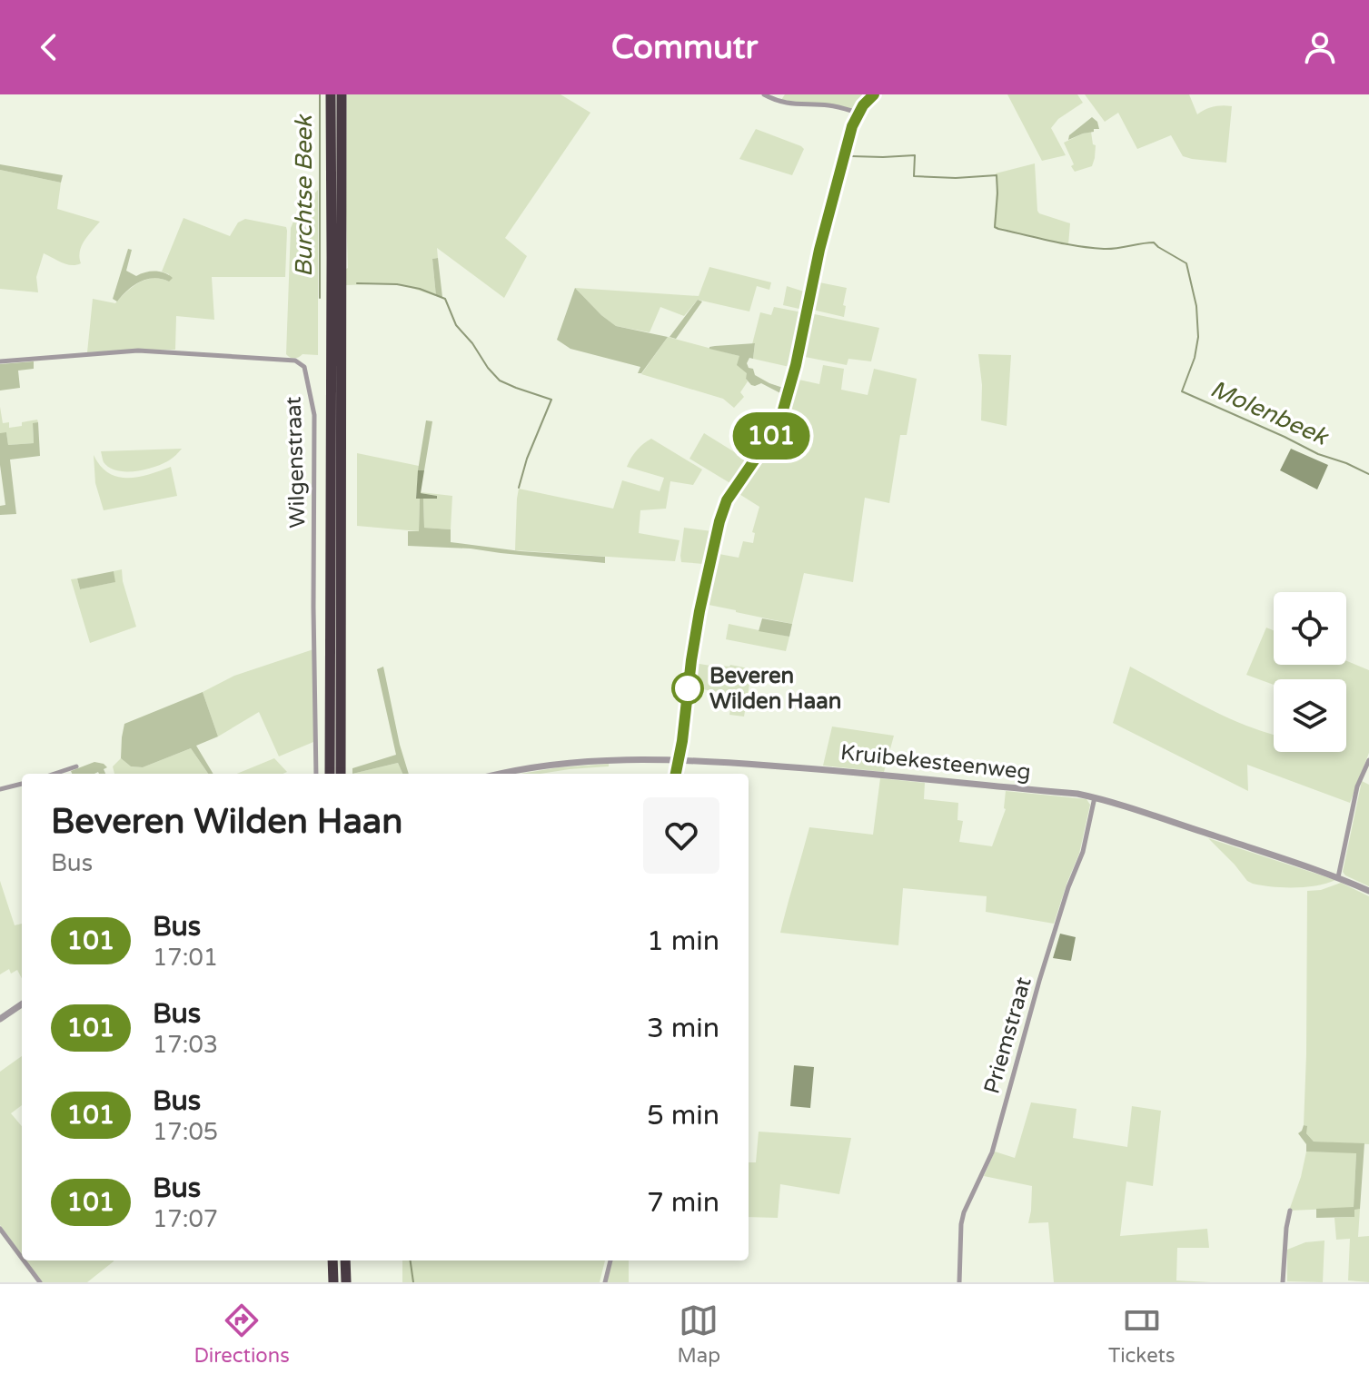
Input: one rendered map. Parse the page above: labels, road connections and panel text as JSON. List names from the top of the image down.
{
  "streets": {
    "street": ["Wilgenstraat", "Kruibekesteenweg", "Priemstraat"]
  },
  "crossings": [
    ["Kruibekesteenweg", "Priemstraat"]
  ],
  "water": ["Burchtse Beek", "Molenbeek"],
  "places": ["Beveren Wilden Haan"],
  "lines": ["bus line 101"],
  "page": {
    "header": "Commutr",
    "on_map": "101",
    "heading": ["Beveren Wilden Haan", "Bus"],
    "list": [
      {
        "mark": "101",
        "name": "Bus",
        "note": "17:01",
        "value": "1 min"
      },
      {
        "mark": "101",
        "name": "Bus",
        "note": "17:03",
        "value": "3 min"
      },
      {
        "mark": "101",
        "name": "Bus",
        "note": "17:05",
        "value": "5 min"
      },
      {
        "mark": "101",
        "name": "Bus",
        "note": "17:07",
        "value": "7 min"
      }
    ],
    "tabs": ["Directions", "Map", "Tickets"]
  }
}
